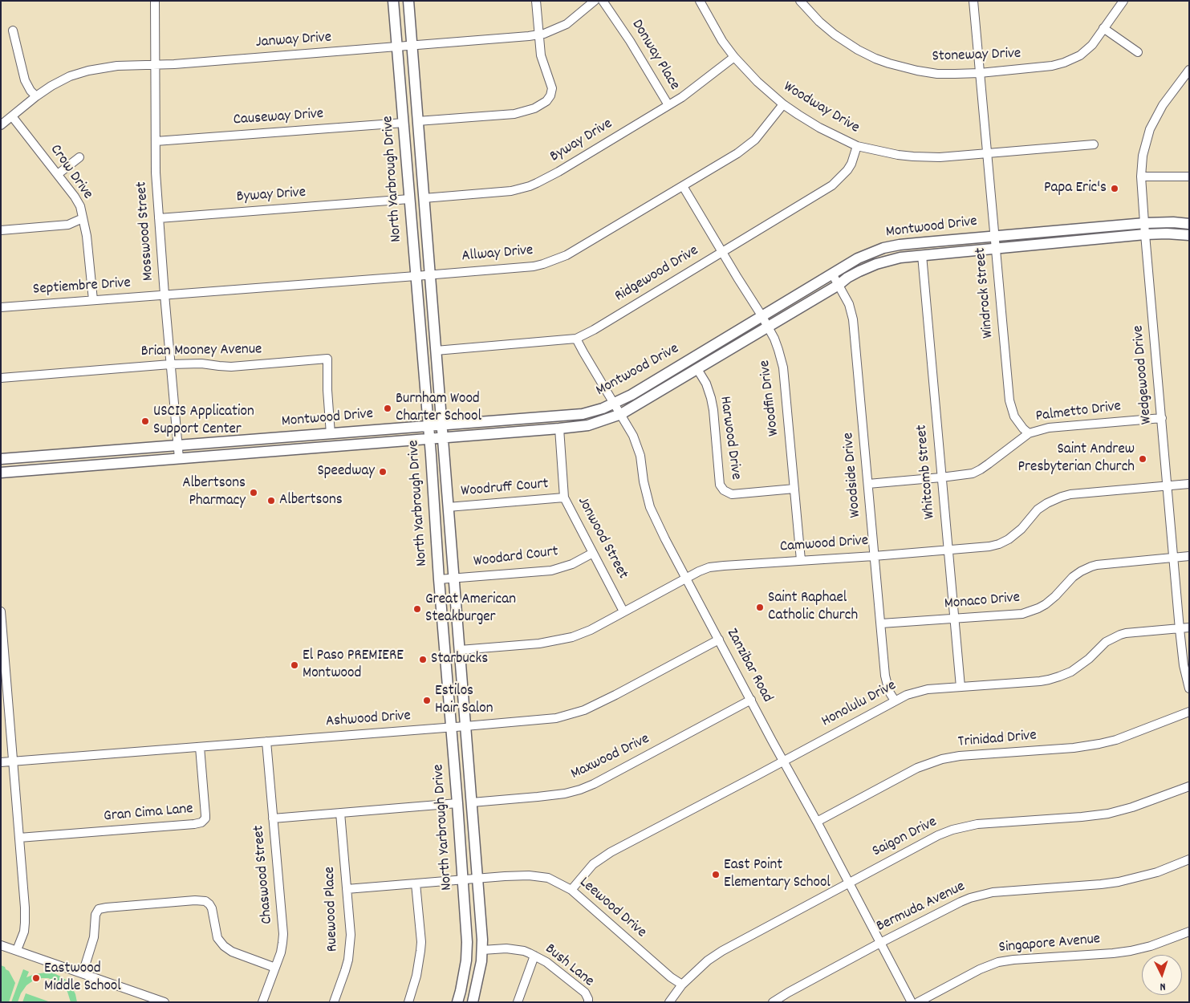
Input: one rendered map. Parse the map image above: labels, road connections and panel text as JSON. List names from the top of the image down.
{
  "streets": {
    "main road": ["North Yarbrough Drive", "Montwood Drive"],
    "street": [
      "Janway Drive",
      "Donway Place",
      "Stoneway Drive",
      "Woodway Drive",
      "Causeway Drive",
      "Byway Drive",
      "Crow Drive",
      "Mosswood Street",
      "Allway Drive",
      "Ridgewood Drive",
      "Septiembre Drive",
      "Windrock Street",
      "Brian Mooney Avenue",
      "Wedgewood Drive",
      "Woodfin Drive",
      "Palmetto Drive",
      "Harwood Drive",
      "Whitcomb Street",
      "Woodside Drive",
      "Woodruff Court",
      "Jonwood Street",
      "Camwood Drive",
      "Woodard Court",
      "Monaco Drive",
      "Zanzibar Road",
      "Honolulu Drive",
      "Ashwood Drive",
      "Trinidad Drive",
      "Maxwood Drive",
      "Gran Cima Lane",
      "Saigon Drive",
      "Chaswood Street",
      "Bermuda Avenue",
      "Leewood Drive",
      "Ruewood Place",
      "Singapore Avenue",
      "Bush Lane"
    ]
  },
  "crossings": [
    ["Janway Drive", "Crow Drive"],
    ["Janway Drive", "North Yarbrough Drive"],
    ["Janway Drive", "Mosswood Street"],
    ["Donway Place", "Byway Drive"],
    ["Stoneway Drive", "Windrock Street"],
    ["Woodway Drive", "Byway Drive"],
    ["Woodway Drive", "Allway Drive"],
    ["Woodway Drive", "Ridgewood Drive"],
    ["Woodway Drive", "Windrock Street"],
    ["Causeway Drive", "North Yarbrough Drive"],
    ["Causeway Drive", "Mosswood Street"],
    ["Byway Drive", "North Yarbrough Drive"],
    ["Byway Drive", "Mosswood Street"],
    ["Crow Drive", "Septiembre Drive"],
    ["North Yarbrough Drive", "Montwood Drive"],
    ["North Yarbrough Drive", "Allway Drive"],
    ["North Yarbrough Drive", "Ridgewood Drive"],
    ["North Yarbrough Drive", "Woodruff Court"],
    ["North Yarbrough Drive", "Camwood Drive"],
    ["North Yarbrough Drive", "Woodard Court"],
    ["North Yarbrough Drive", "Ashwood Drive"],
    ["North Yarbrough Drive", "Maxwood Drive"],
    ["North Yarbrough Drive", "Leewood Drive"],
    ["North Yarbrough Drive", "Bush Lane"],
    ["Montwood Drive", "Mosswood Street"],
    ["Montwood Drive", "Windrock Street"],
    ["Montwood Drive", "Brian Mooney Avenue"],
    ["Montwood Drive", "Wedgewood Drive"],
    ["Montwood Drive", "Woodfin Drive"],
    ["Montwood Drive", "Harwood Drive"],
    ["Montwood Drive", "Whitcomb Street"],
    ["Montwood Drive", "Woodside Drive"],
    ["Montwood Drive", "Jonwood Street"],
    ["Montwood Drive", "Zanzibar Road"],
    ["Mosswood Street", "Allway Drive"],
    ["Mosswood Street", "Septiembre Drive"],
    ["Mosswood Street", "Brian Mooney Avenue"],
    ["Allway Drive", "Septiembre Drive"],
    ["Allway Drive", "Woodfin Drive"],
    ["Ridgewood Drive", "Woodfin Drive"],
    ["Ridgewood Drive", "Zanzibar Road"],
    ["Windrock Street", "Palmetto Drive"],
    ["Wedgewood Drive", "Palmetto Drive"],
    ["Wedgewood Drive", "Camwood Drive"],
    ["Wedgewood Drive", "Monaco Drive"],
    ["Wedgewood Drive", "Honolulu Drive"],
    ["Woodfin Drive", "Harwood Drive"],
    ["Woodfin Drive", "Camwood Drive"],
    ["Palmetto Drive", "Whitcomb Street"],
    ["Palmetto Drive", "Woodside Drive"],
    ["Whitcomb Street", "Camwood Drive"],
    ["Whitcomb Street", "Monaco Drive"],
    ["Whitcomb Street", "Honolulu Drive"],
    ["Woodside Drive", "Camwood Drive"],
    ["Woodside Drive", "Monaco Drive"],
    ["Woodside Drive", "Honolulu Drive"],
    ["Woodruff Court", "Jonwood Street"],
    ["Jonwood Street", "Camwood Drive"],
    ["Jonwood Street", "Woodard Court"],
    ["Camwood Drive", "Zanzibar Road"],
    ["Zanzibar Road", "Honolulu Drive"],
    ["Zanzibar Road", "Ashwood Drive"],
    ["Zanzibar Road", "Trinidad Drive"],
    ["Zanzibar Road", "Maxwood Drive"],
    ["Zanzibar Road", "Saigon Drive"],
    ["Zanzibar Road", "Bermuda Avenue"],
    ["Honolulu Drive", "Leewood Drive"],
    ["Ashwood Drive", "Gran Cima Lane"],
    ["Ashwood Drive", "Chaswood Street"],
    ["Saigon Drive", "Leewood Drive"],
    ["Leewood Drive", "Ruewood Place"]
  ],
  "places": [
    "Papa Eric's",
    "Burnham Wood Charter School",
    "USCIS Application Support Center",
    "Saint Andrew Presbyterian Church",
    "Speedway",
    "Albertsons Pharmacy",
    "Albertsons",
    "Saint Raphael Catholic Church",
    "Great American Steakburger",
    "Starbucks",
    "El Paso PREMIERE Montwood",
    "Estilos Hair Salon",
    "East Point Elementary School",
    "Eastwood Middle School"
  ],
  "north": "bottom"
}
